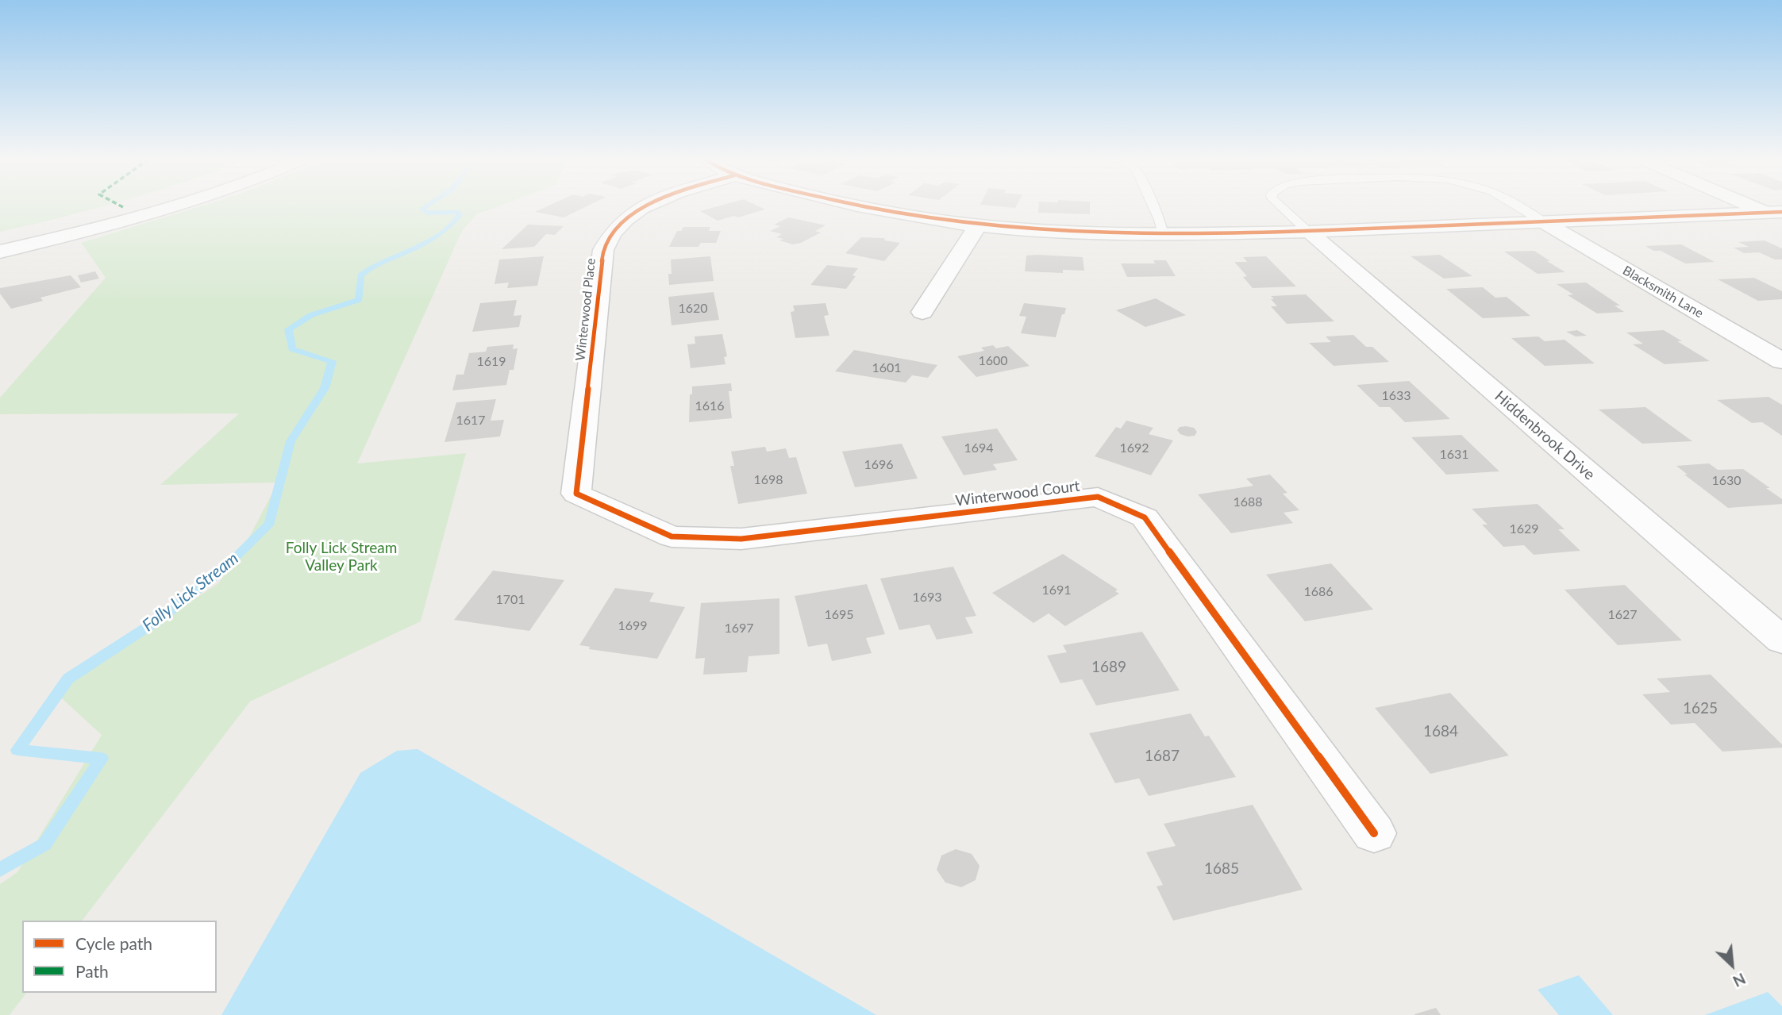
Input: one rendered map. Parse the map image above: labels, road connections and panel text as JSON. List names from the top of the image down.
{
  "streets": {
    "street": [
      "Blacksmith Lane",
      "Winterwood Place",
      "Hiddenbrook Drive",
      "Winterwood Court"
    ]
  },
  "crossings": [
    ["Winterwood Place", "Winterwood Court"]
  ],
  "water": ["Folly Lick Stream"],
  "parks": ["Folly Lick Stream Valley Park"],
  "house_numbers": [
    "1620",
    "1600",
    "1619",
    "1601",
    "1633",
    "1616",
    "1617",
    "1694",
    "1692",
    "1631",
    "1696",
    "1698",
    "1630",
    "1688",
    "1629",
    "1691",
    "1686",
    "1693",
    "1701",
    "1695",
    "1627",
    "1699",
    "1697",
    "1689",
    "1625",
    "1684",
    "1687",
    "1685"
  ],
  "legend": ["Cycle path", "Path"],
  "north": "bottom right"
}
